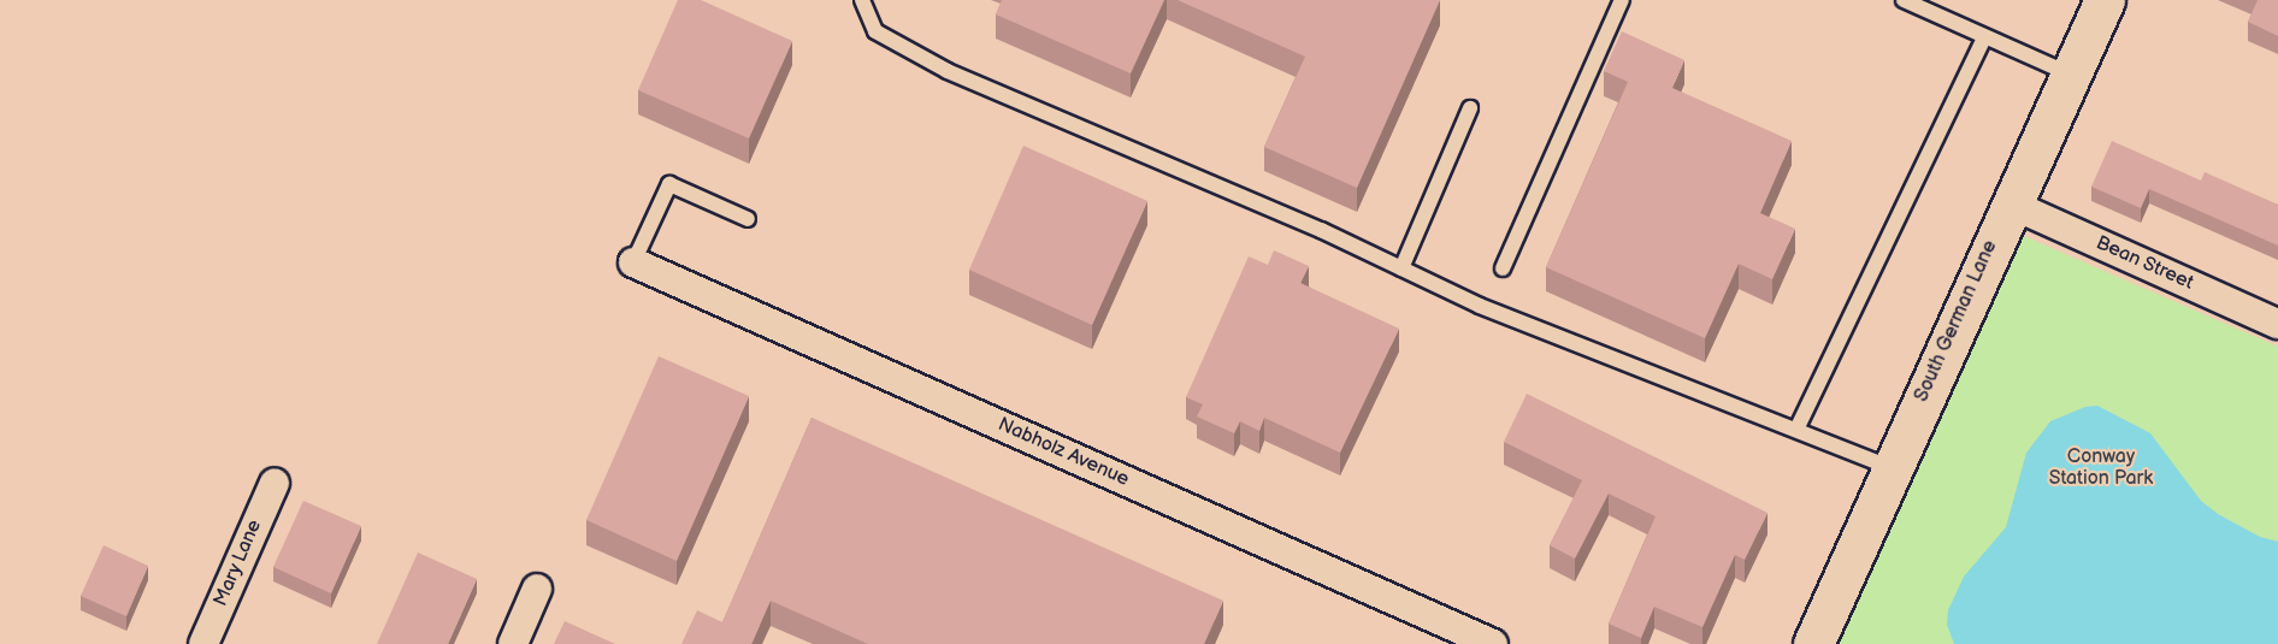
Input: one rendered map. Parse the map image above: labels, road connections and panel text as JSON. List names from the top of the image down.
{
  "streets": {
    "street": [
      "Bean Street",
      "South German Lane",
      "Nabholz Avenue",
      "Mary Lane"
    ]
  },
  "crossings": [
    ["Bean Street", "South German Lane"]
  ],
  "parks": ["Conway Station Park"]
}
